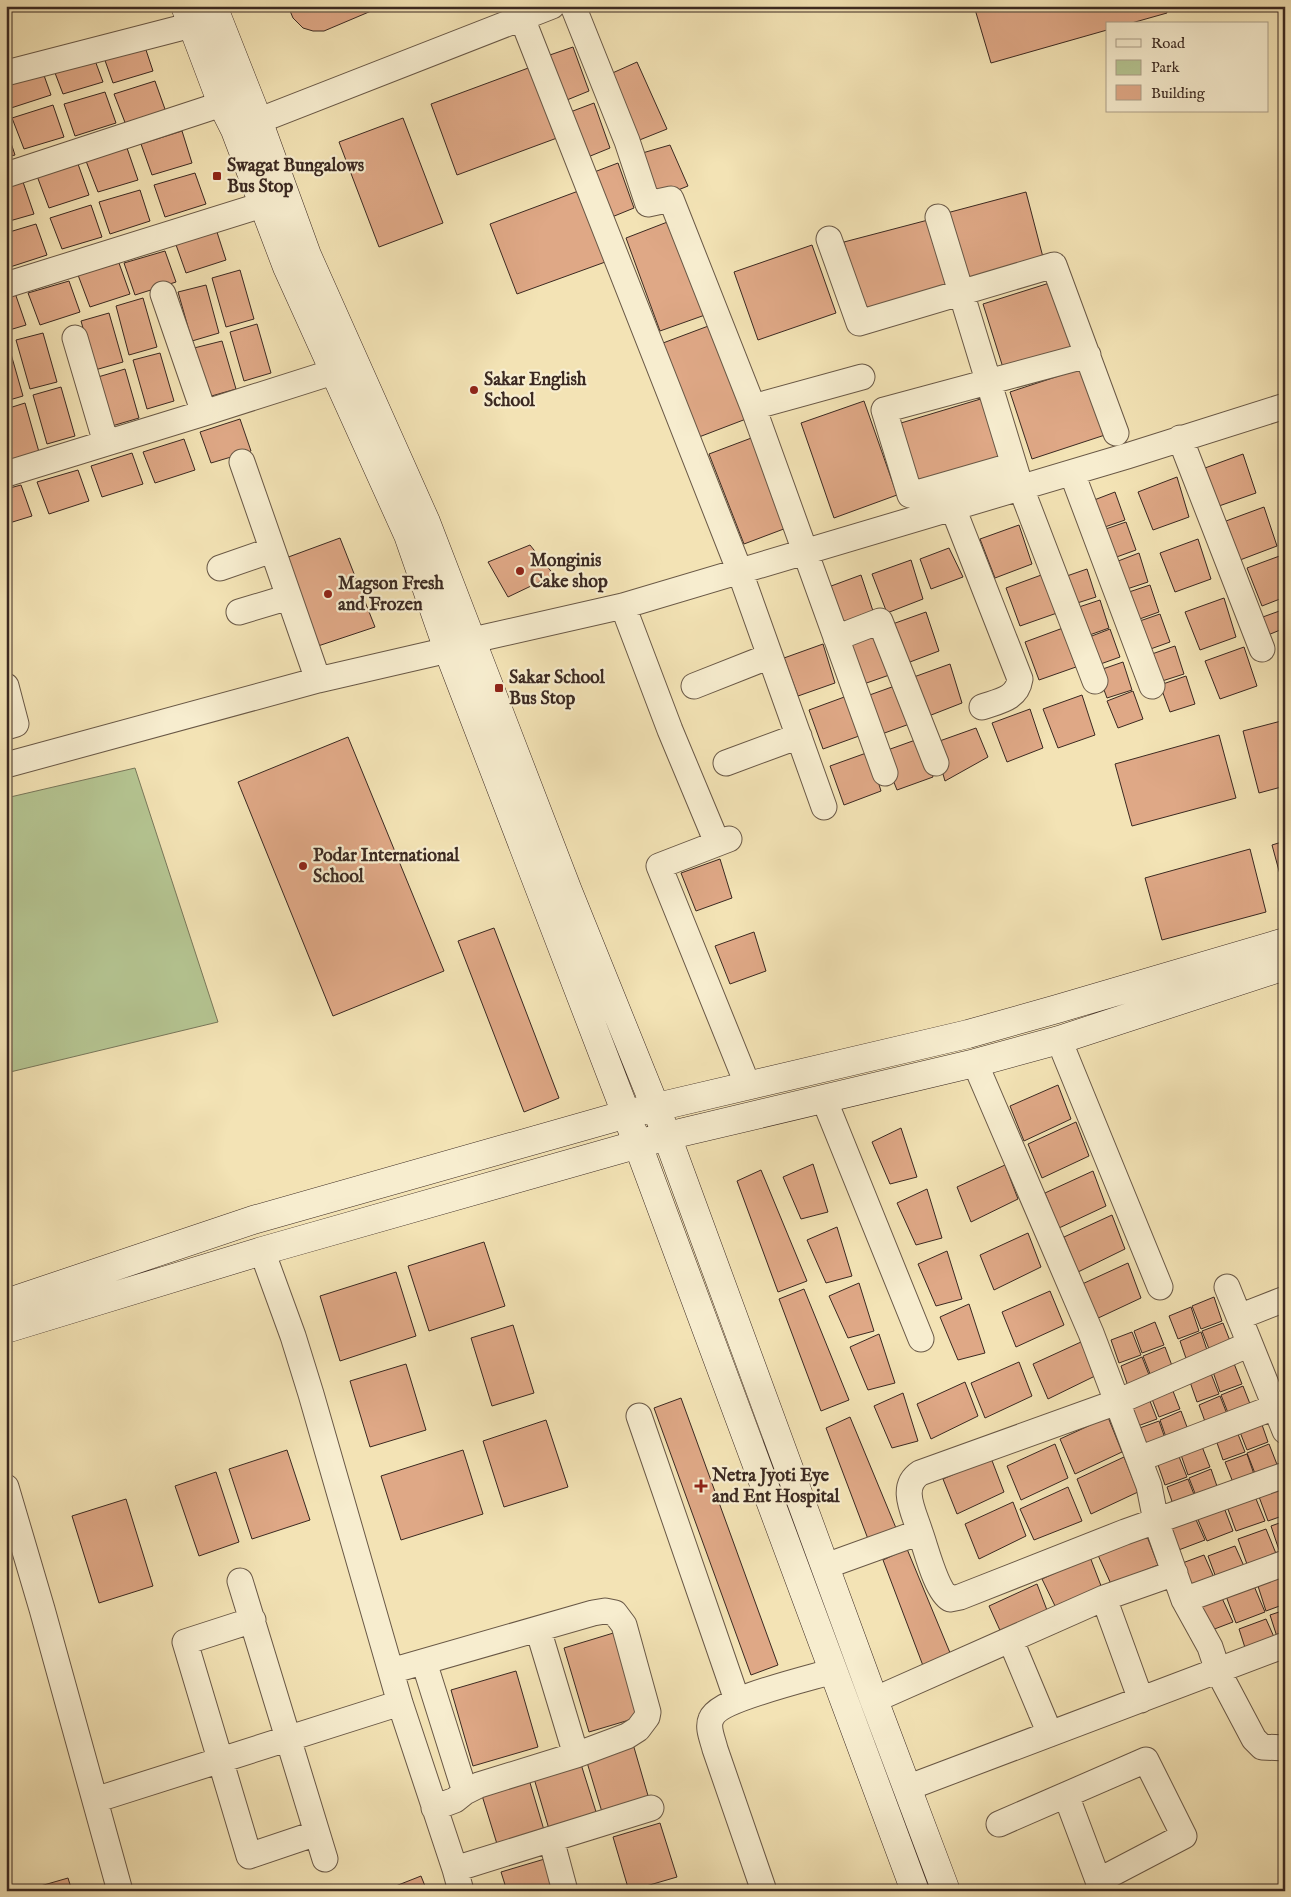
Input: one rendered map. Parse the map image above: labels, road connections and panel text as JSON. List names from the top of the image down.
{
  "places": {
    "transit": ["Swagat Bungalows Bus Stop", "Sakar School Bus Stop"],
    "other": [
      "Sakar English School",
      "Monginis Cake shop",
      "Magson Fresh and Frozen",
      "Podar International School"
    ],
    "health": ["Netra Jyoti Eye and Ent Hospital"]
  },
  "legend": ["Road", "Park", "Building"]
}
